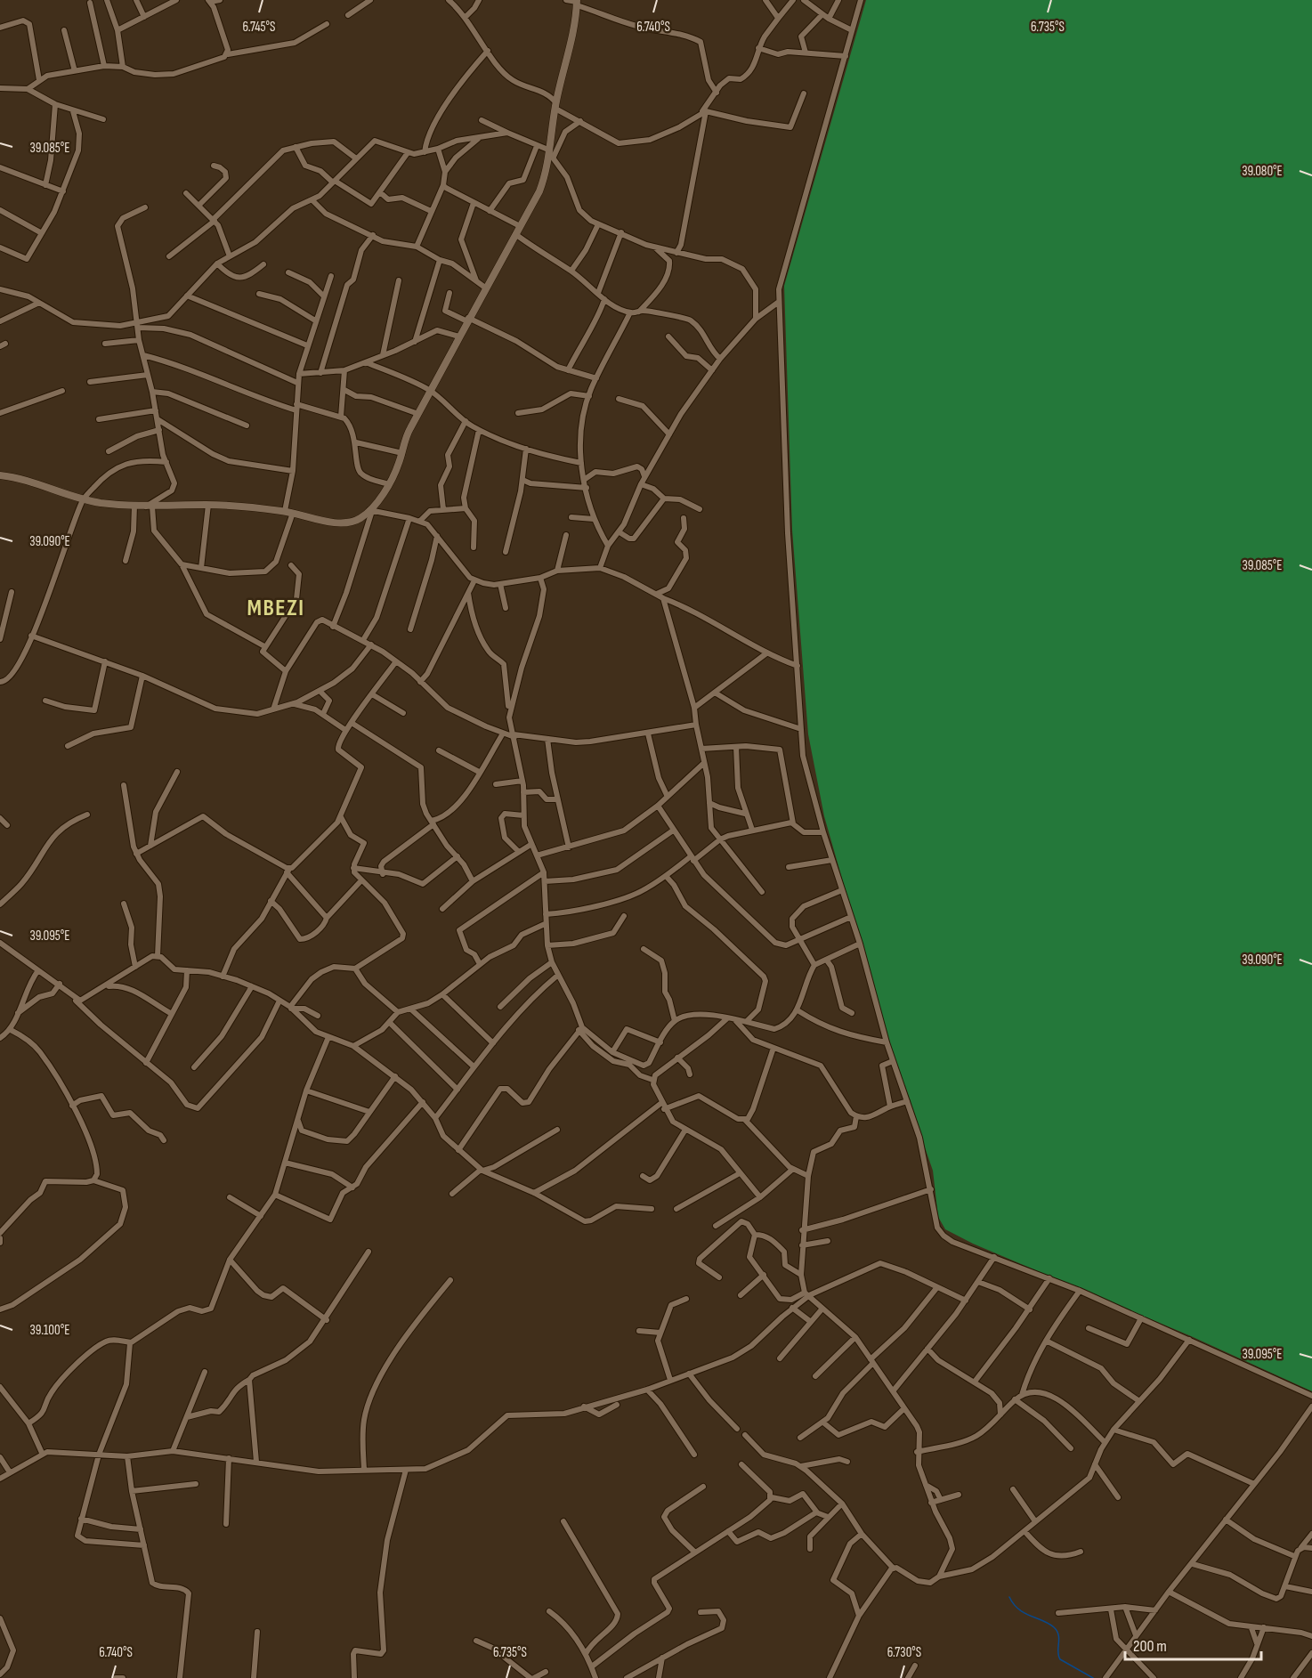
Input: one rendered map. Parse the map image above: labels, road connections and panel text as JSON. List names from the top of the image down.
{
  "districts": ["MBEZI"],
  "scale_bar": "200 m",
  "coordinates": [
    "6.745°S",
    "6.740°S",
    "6.735°S",
    "39.085°E",
    "39.080°E",
    "39.090°E",
    "39.095°E",
    "39.100°E",
    "6.730°S"
  ]
}
